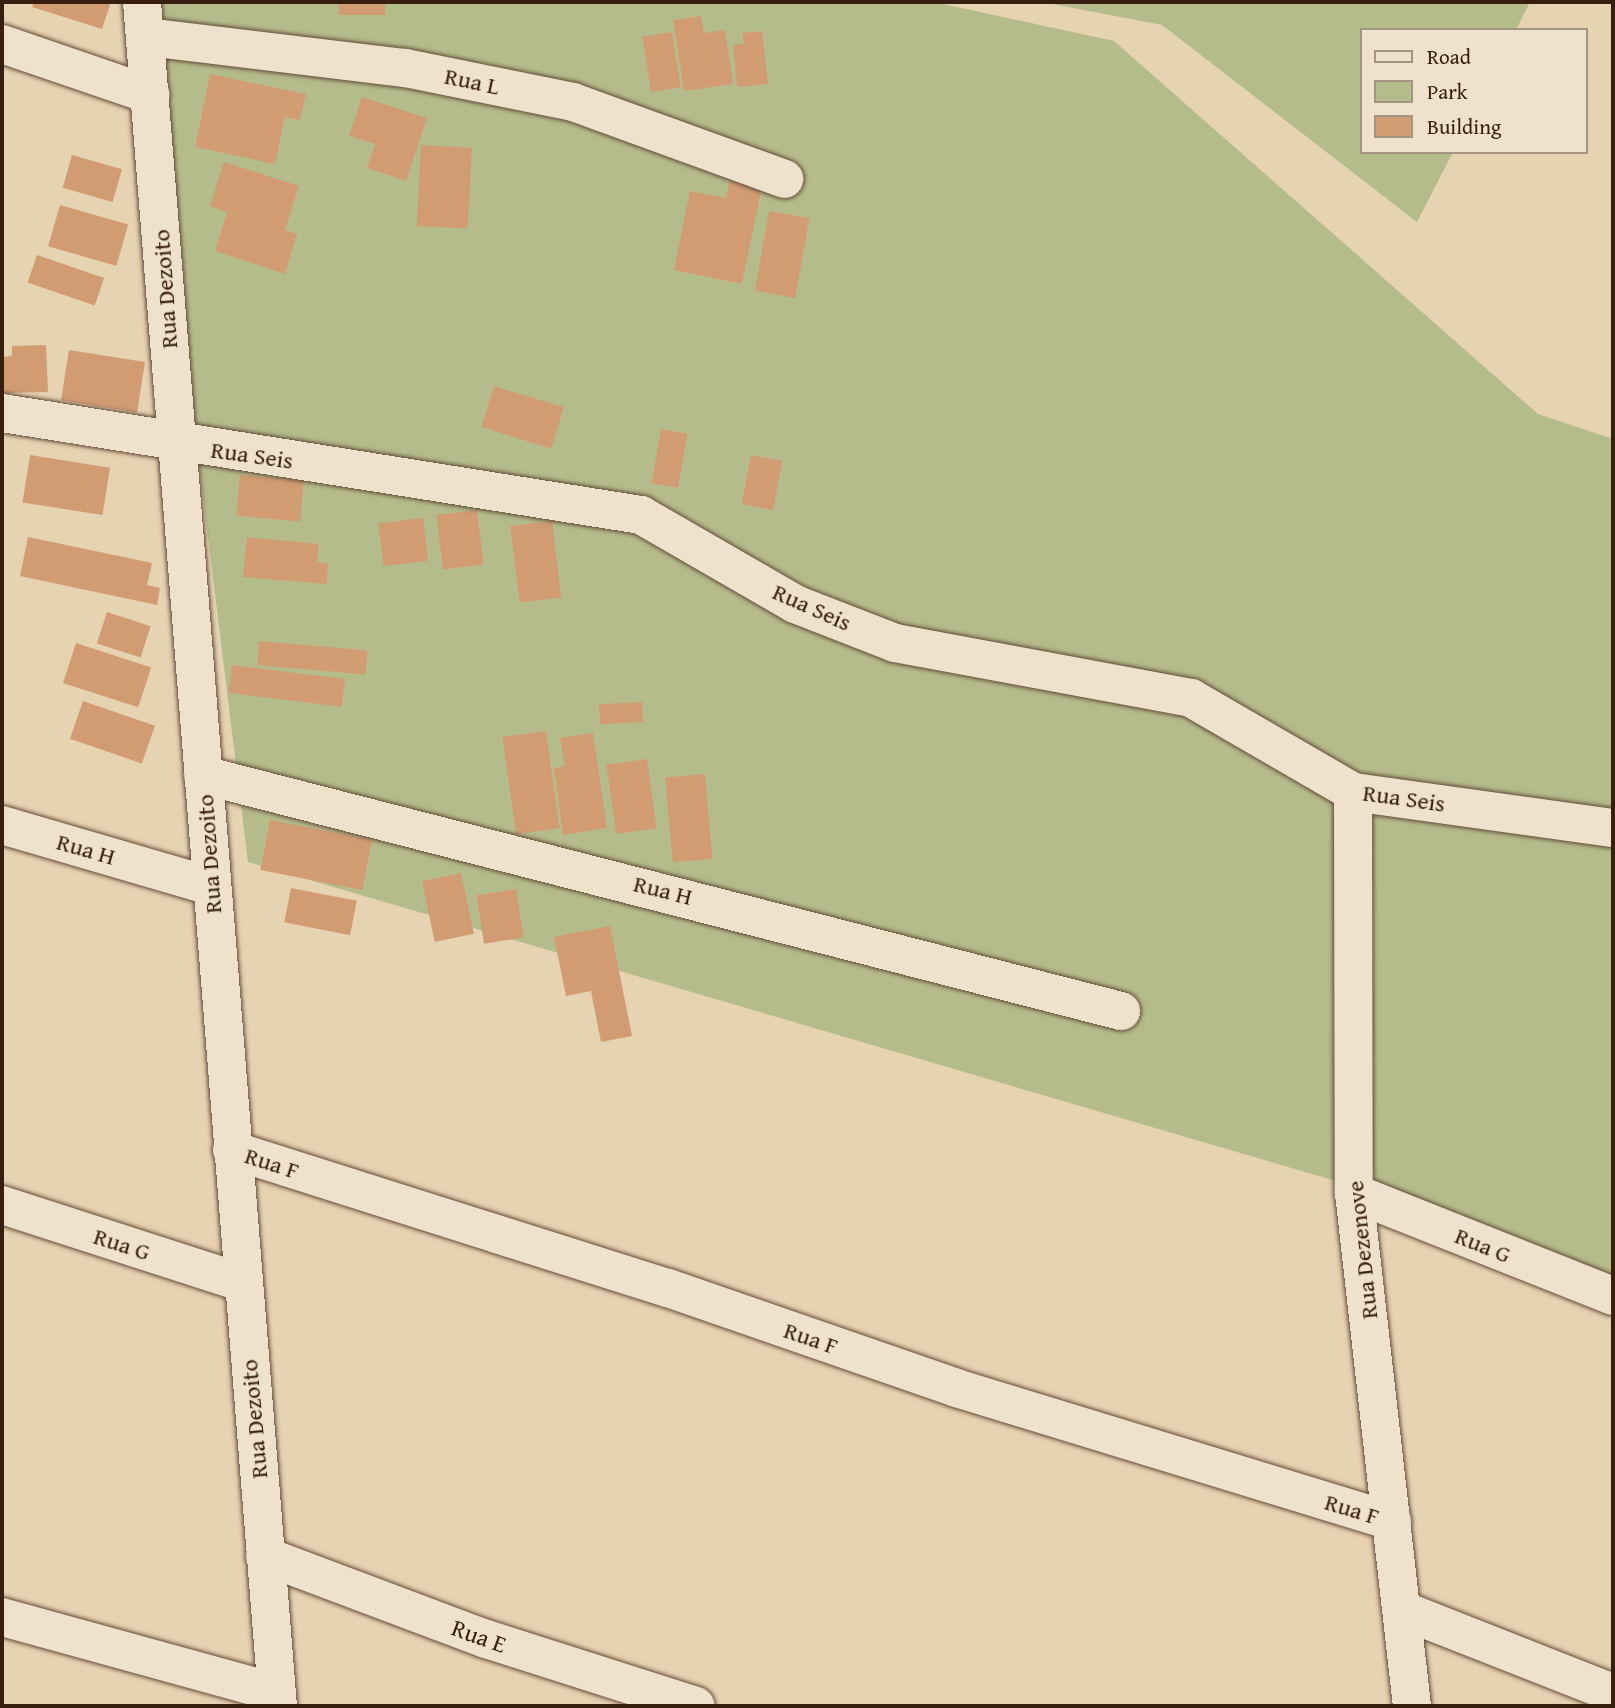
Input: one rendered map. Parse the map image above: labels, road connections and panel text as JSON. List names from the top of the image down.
{
  "streets": {
    "street": [
      "Rua L",
      "Rua Dezoito",
      "Rua Seis",
      "Rua H",
      "Rua F",
      "Rua G",
      "Rua Dezenove",
      "Rua E"
    ]
  },
  "crossings": [
    ["Rua L", "Rua Dezoito"],
    ["Rua Dezoito", "Rua Seis"],
    ["Rua Dezoito", "Rua H"],
    ["Rua Dezoito", "Rua F"],
    ["Rua Dezoito", "Rua G"],
    ["Rua Dezoito", "Rua E"],
    ["Rua Seis", "Rua Dezenove"],
    ["Rua F", "Rua Dezenove"],
    ["Rua G", "Rua Dezenove"]
  ],
  "legend": ["Road", "Park", "Building"]
}
